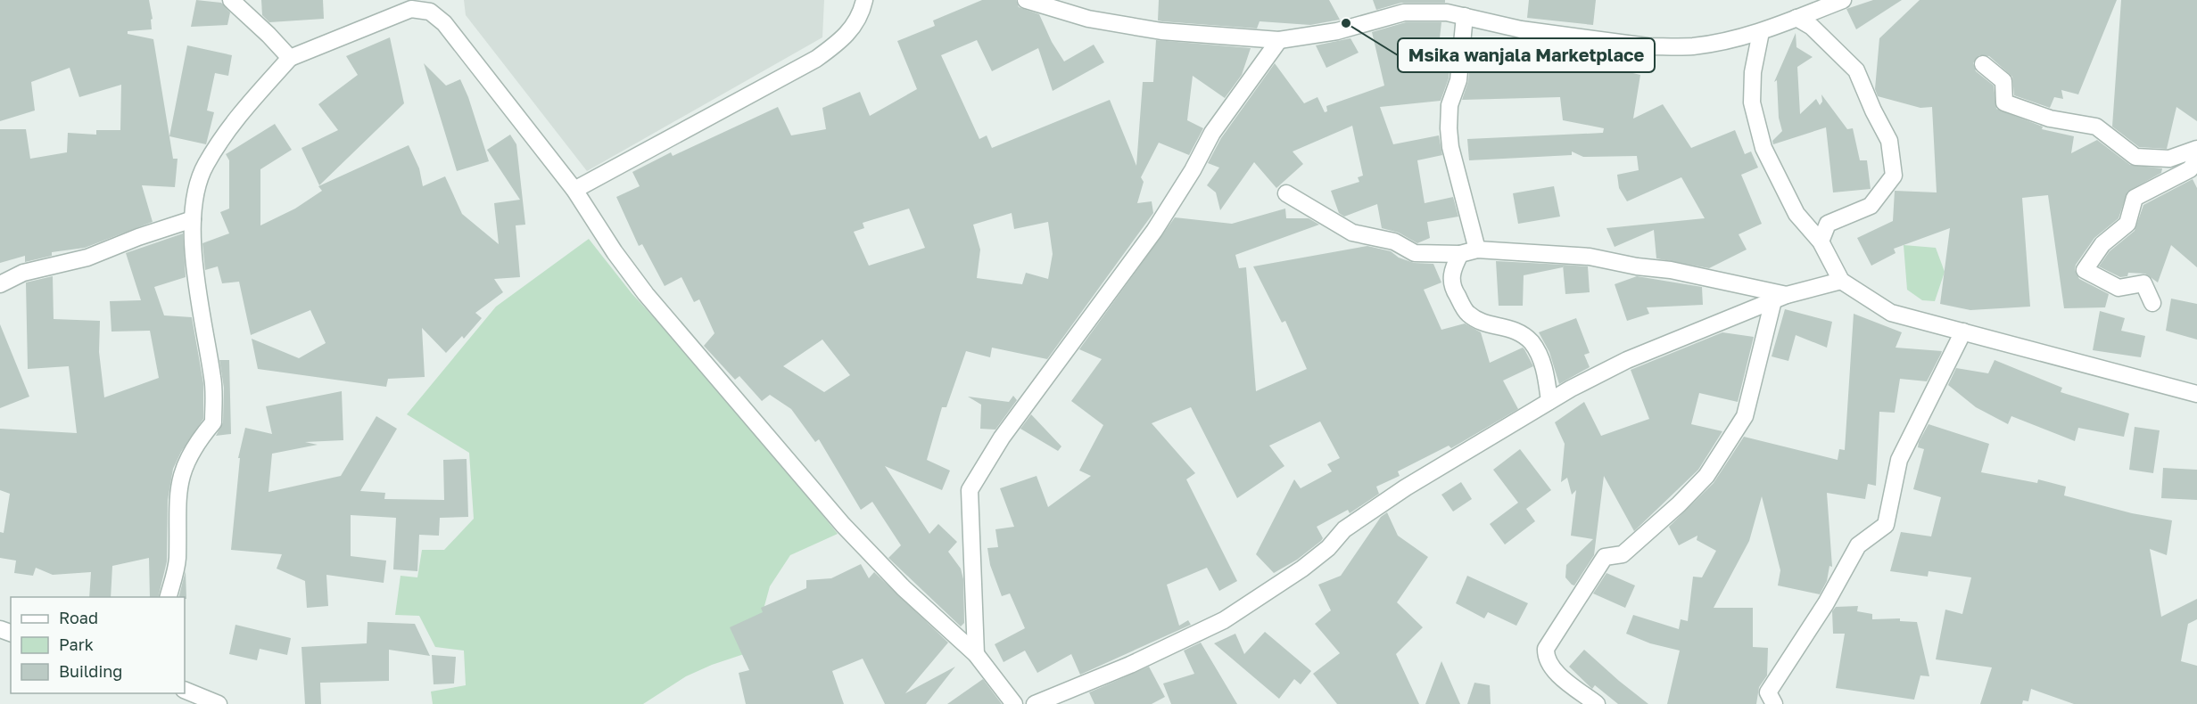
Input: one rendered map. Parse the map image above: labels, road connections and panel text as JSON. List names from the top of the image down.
{
  "places": ["Msika wanjala Marketplace"],
  "legend": ["Road", "Park", "Building"]
}
